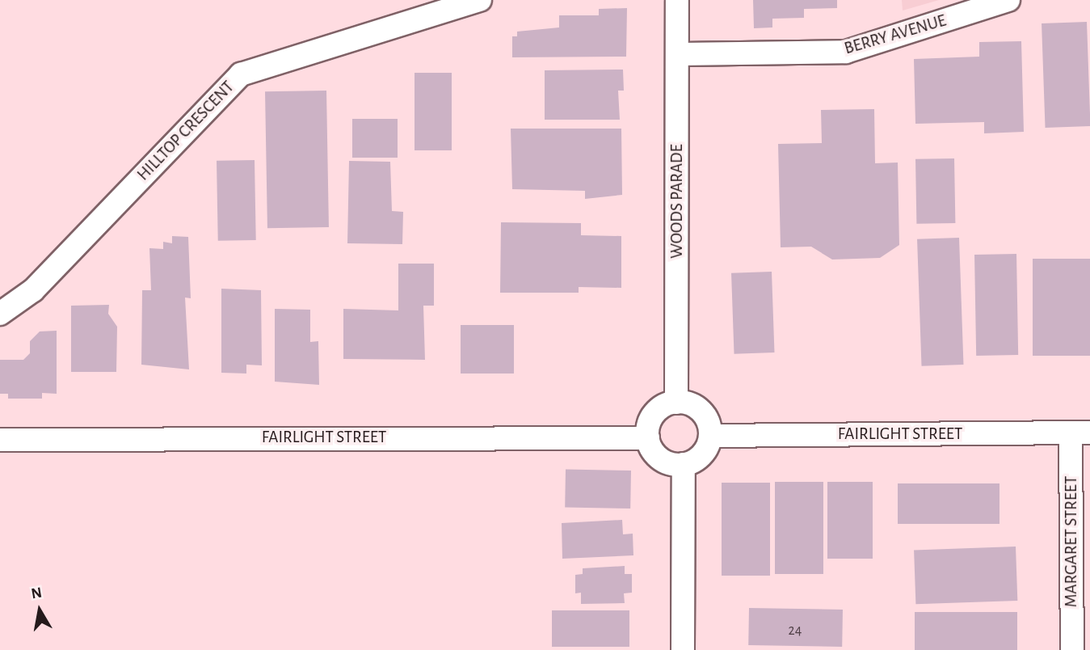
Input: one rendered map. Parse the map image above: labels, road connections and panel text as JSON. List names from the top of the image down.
{
  "streets": {
    "street": [
      "BERRY AVENUE",
      "HILLTOP CRESCENT",
      "WOODS PARADE",
      "FAIRLIGHT STREET",
      "MARGARET STREET"
    ]
  },
  "crossings": [
    ["BERRY AVENUE", "WOODS PARADE"],
    ["WOODS PARADE", "FAIRLIGHT STREET"],
    ["FAIRLIGHT STREET", "MARGARET STREET"]
  ],
  "house_numbers": ["24"],
  "north": "top"
}
